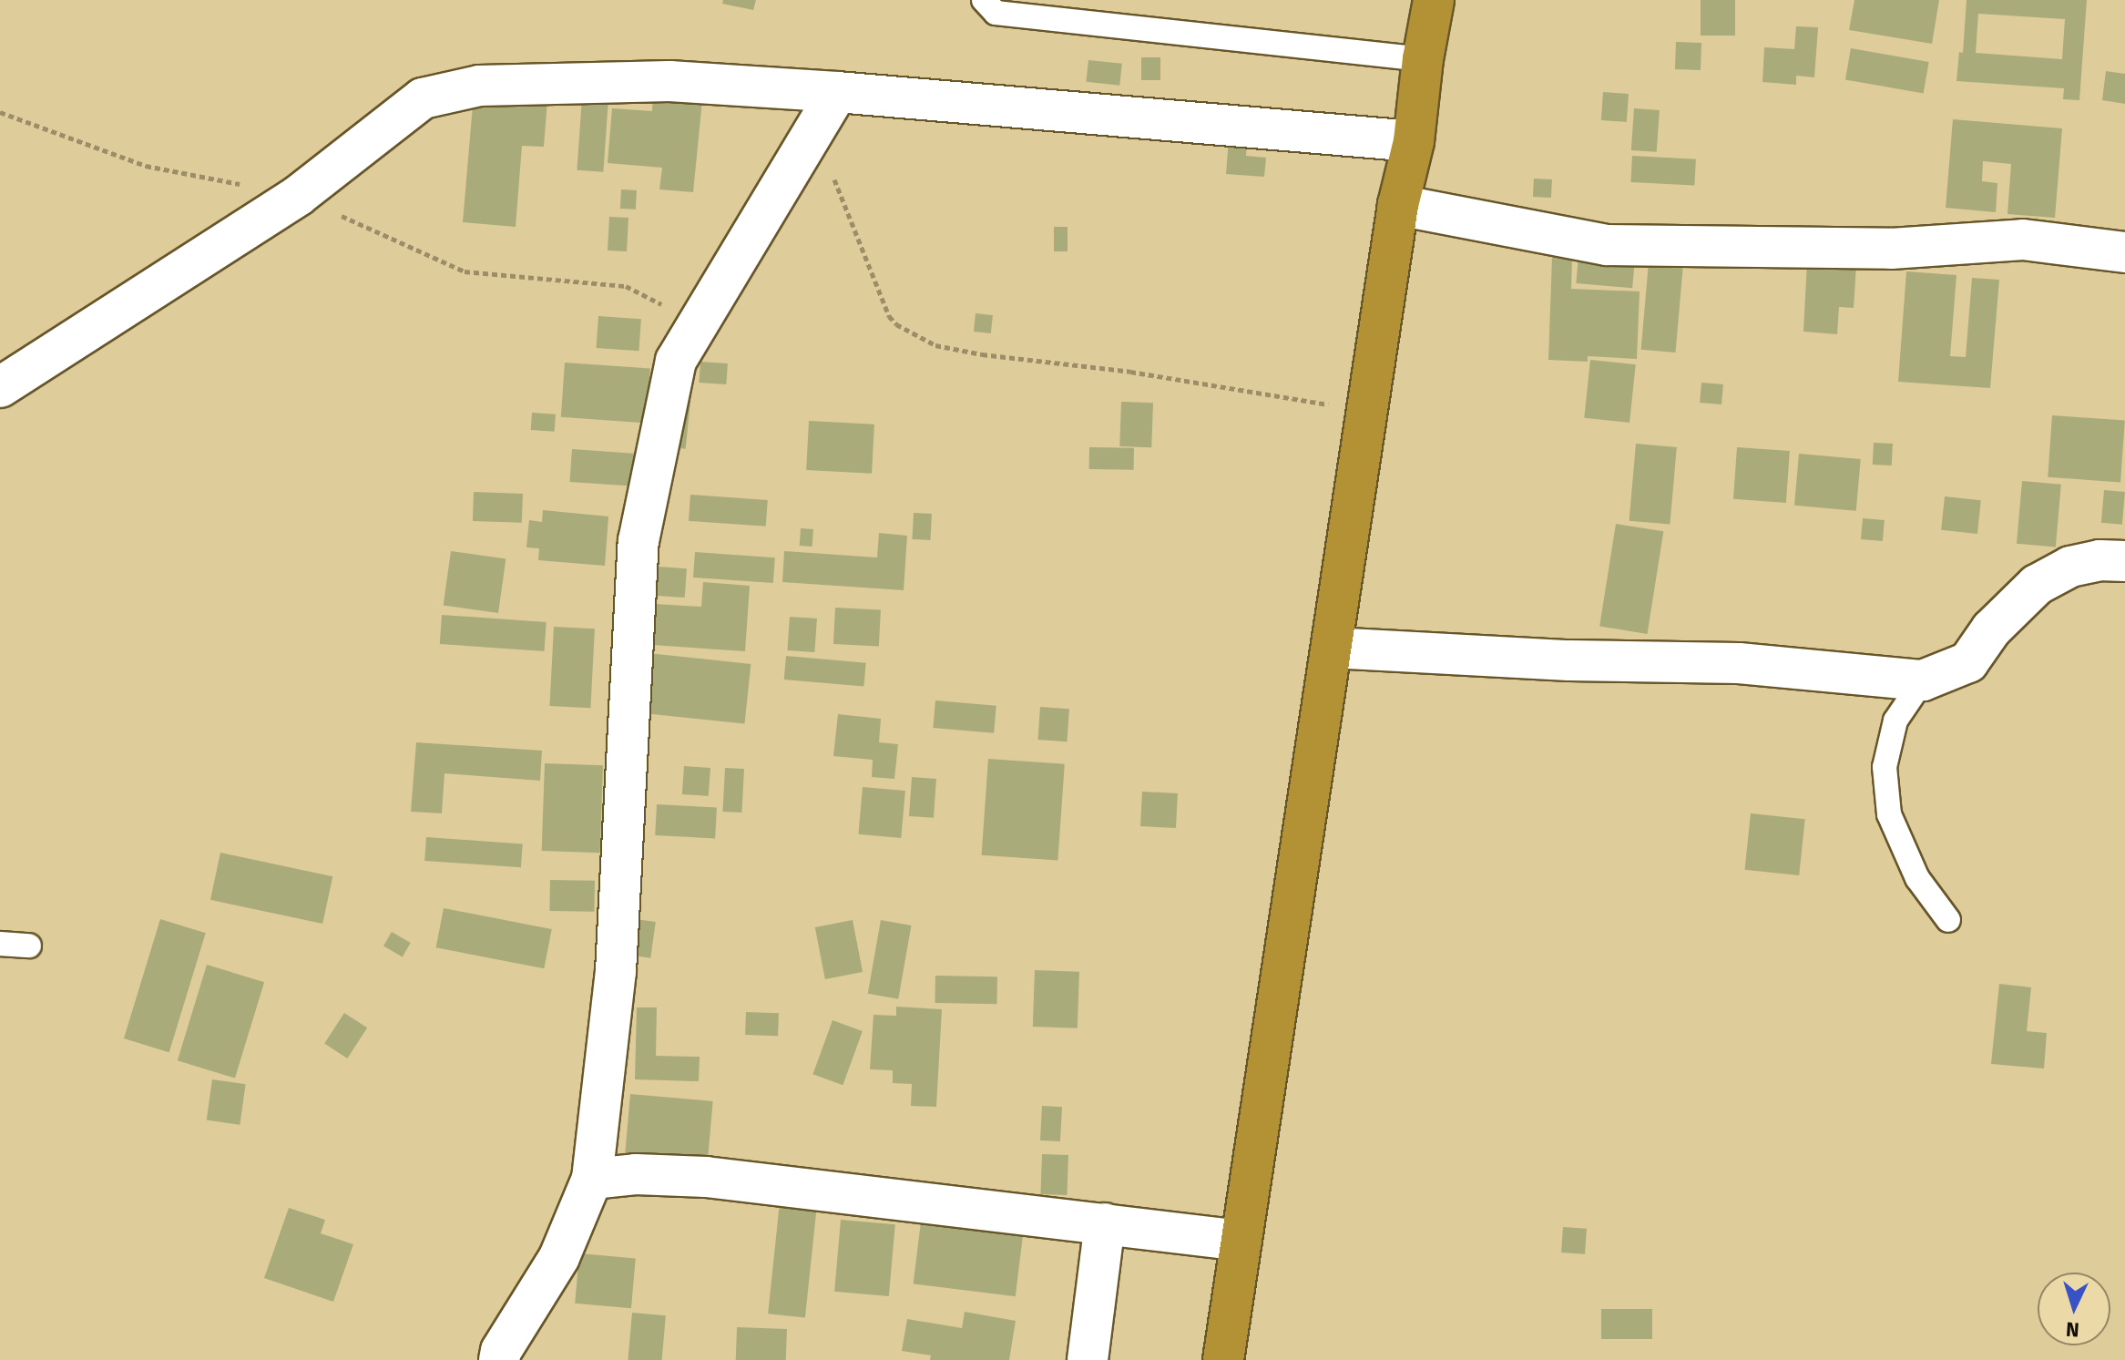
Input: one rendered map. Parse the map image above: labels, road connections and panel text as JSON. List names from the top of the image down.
{
  "north": "bottom"
}
